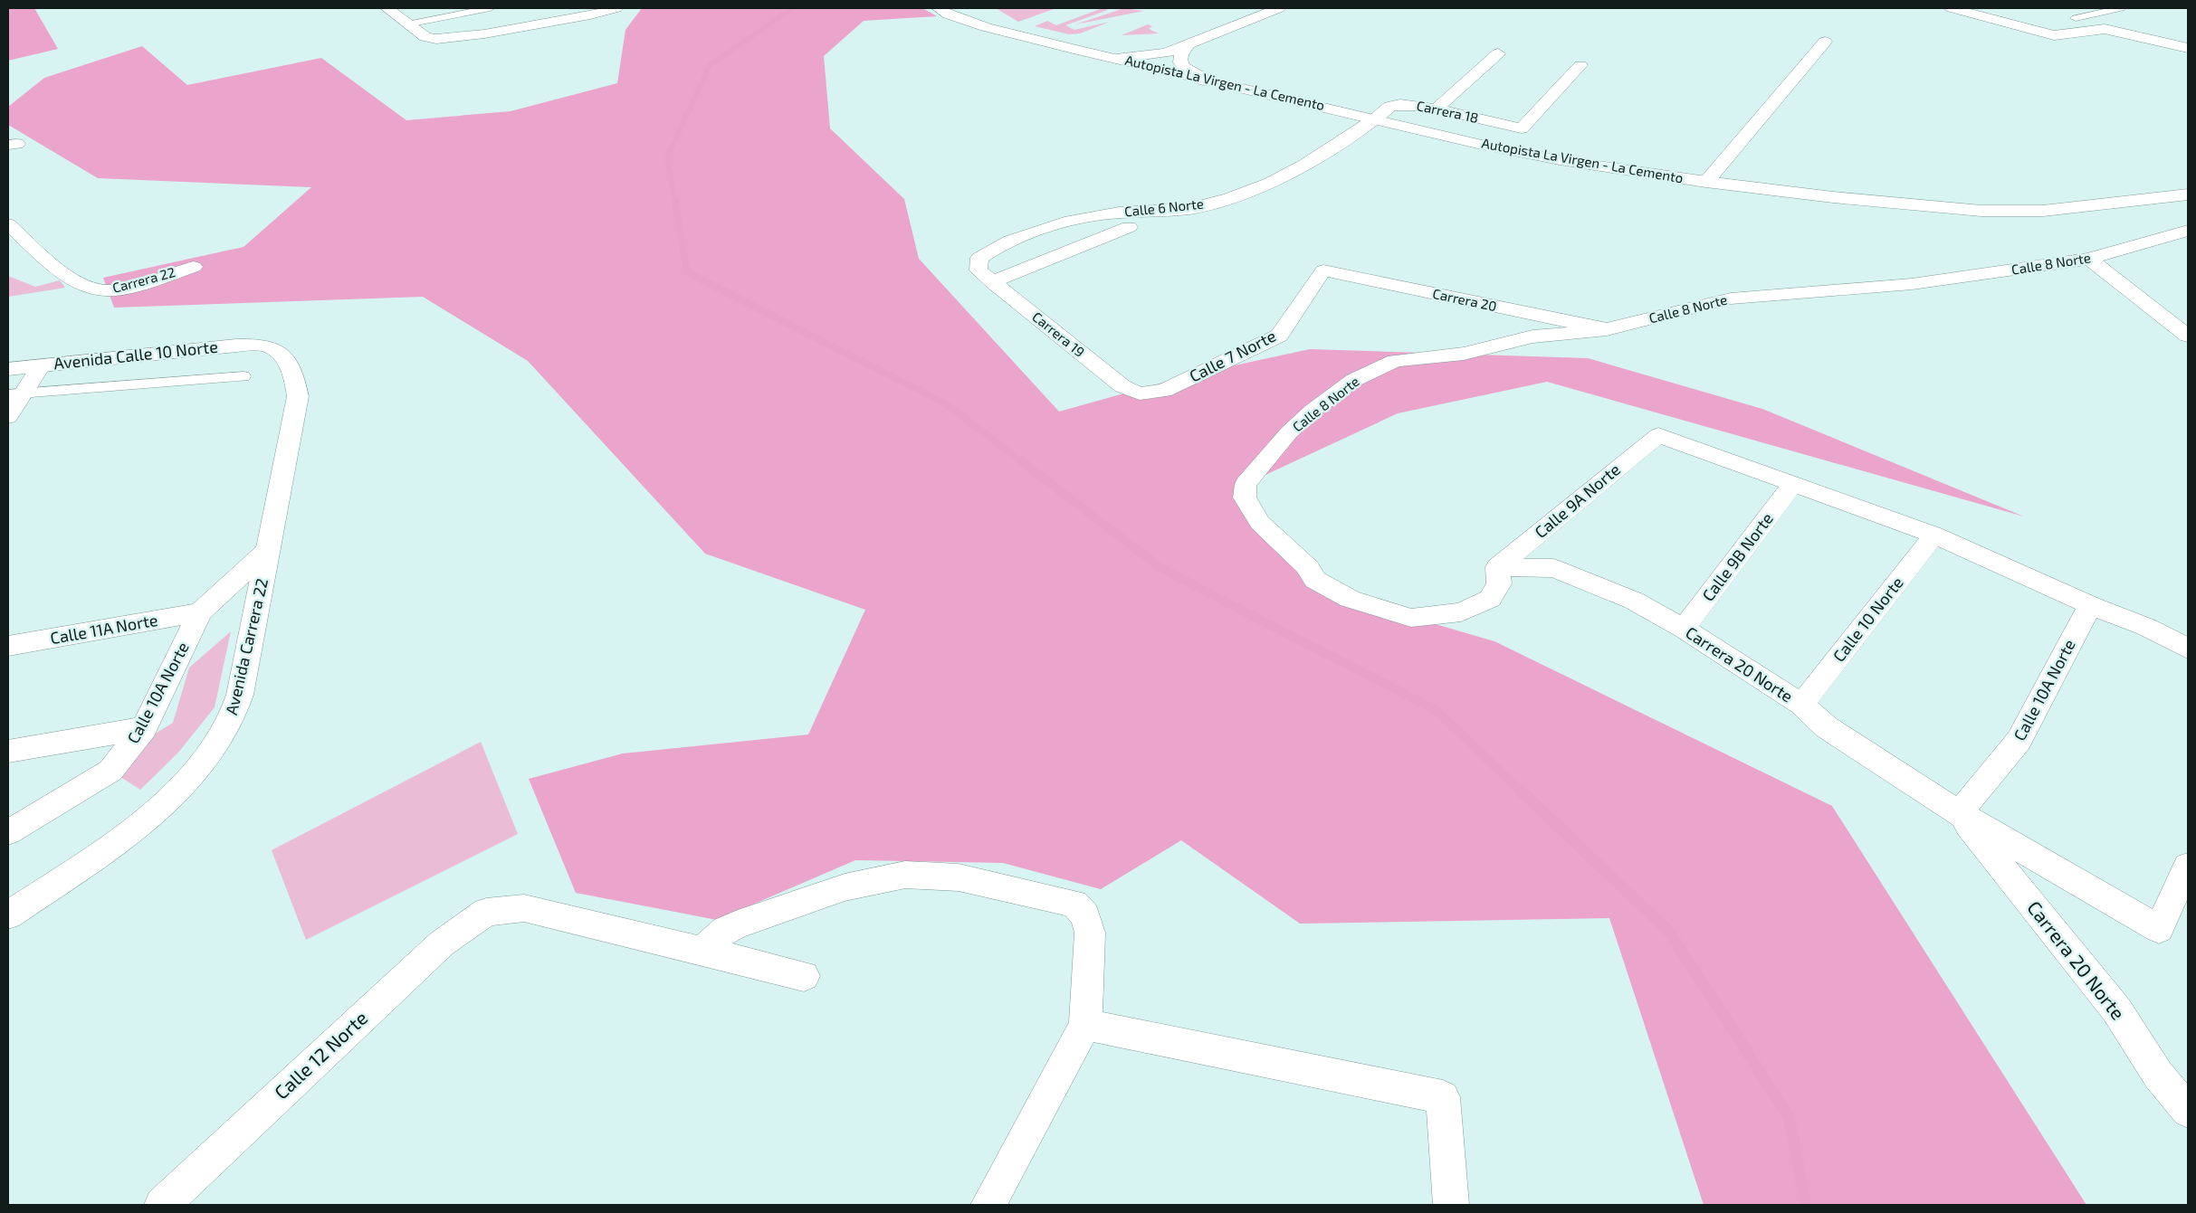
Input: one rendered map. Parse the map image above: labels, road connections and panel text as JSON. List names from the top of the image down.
{
  "streets": {
    "street": [
      "Autopista La Virgen - La Cemento",
      "Carrera 18",
      "Calle 6 Norte",
      "Calle 8 Norte",
      "Carrera 22",
      "Carrera 20",
      "Carrera 19",
      "Avenida Calle 10 Norte",
      "Calle 7 Norte",
      "Calle 9A Norte",
      "Calle 9B Norte",
      "Calle 10 Norte",
      "Calle 11A Norte",
      "Avenida Carrera 22",
      "Carrera 20 Norte",
      "Calle 10A Norte",
      "Calle 12 Norte"
    ]
  },
  "crossings": [
    ["Autopista La Virgen - La Cemento", "Carrera 18"],
    ["Autopista La Virgen - La Cemento", "Calle 6 Norte"],
    ["Carrera 18", "Calle 6 Norte"],
    ["Calle 6 Norte", "Carrera 19"],
    ["Calle 8 Norte", "Carrera 20"],
    ["Calle 8 Norte", "Calle 9A Norte"],
    ["Calle 8 Norte", "Carrera 20 Norte"],
    ["Carrera 20", "Calle 7 Norte"],
    ["Carrera 19", "Calle 7 Norte"],
    ["Avenida Calle 10 Norte", "Avenida Carrera 22"],
    ["Calle 9A Norte", "Calle 9B Norte"],
    ["Calle 9A Norte", "Carrera 20 Norte"],
    ["Calle 9B Norte", "Carrera 20 Norte"],
    ["Calle 10 Norte", "Carrera 20 Norte"],
    ["Calle 11A Norte", "Calle 10A Norte"],
    ["Avenida Carrera 22", "Calle 10A Norte"],
    ["Carrera 20 Norte", "Calle 10A Norte"]
  ]
}
